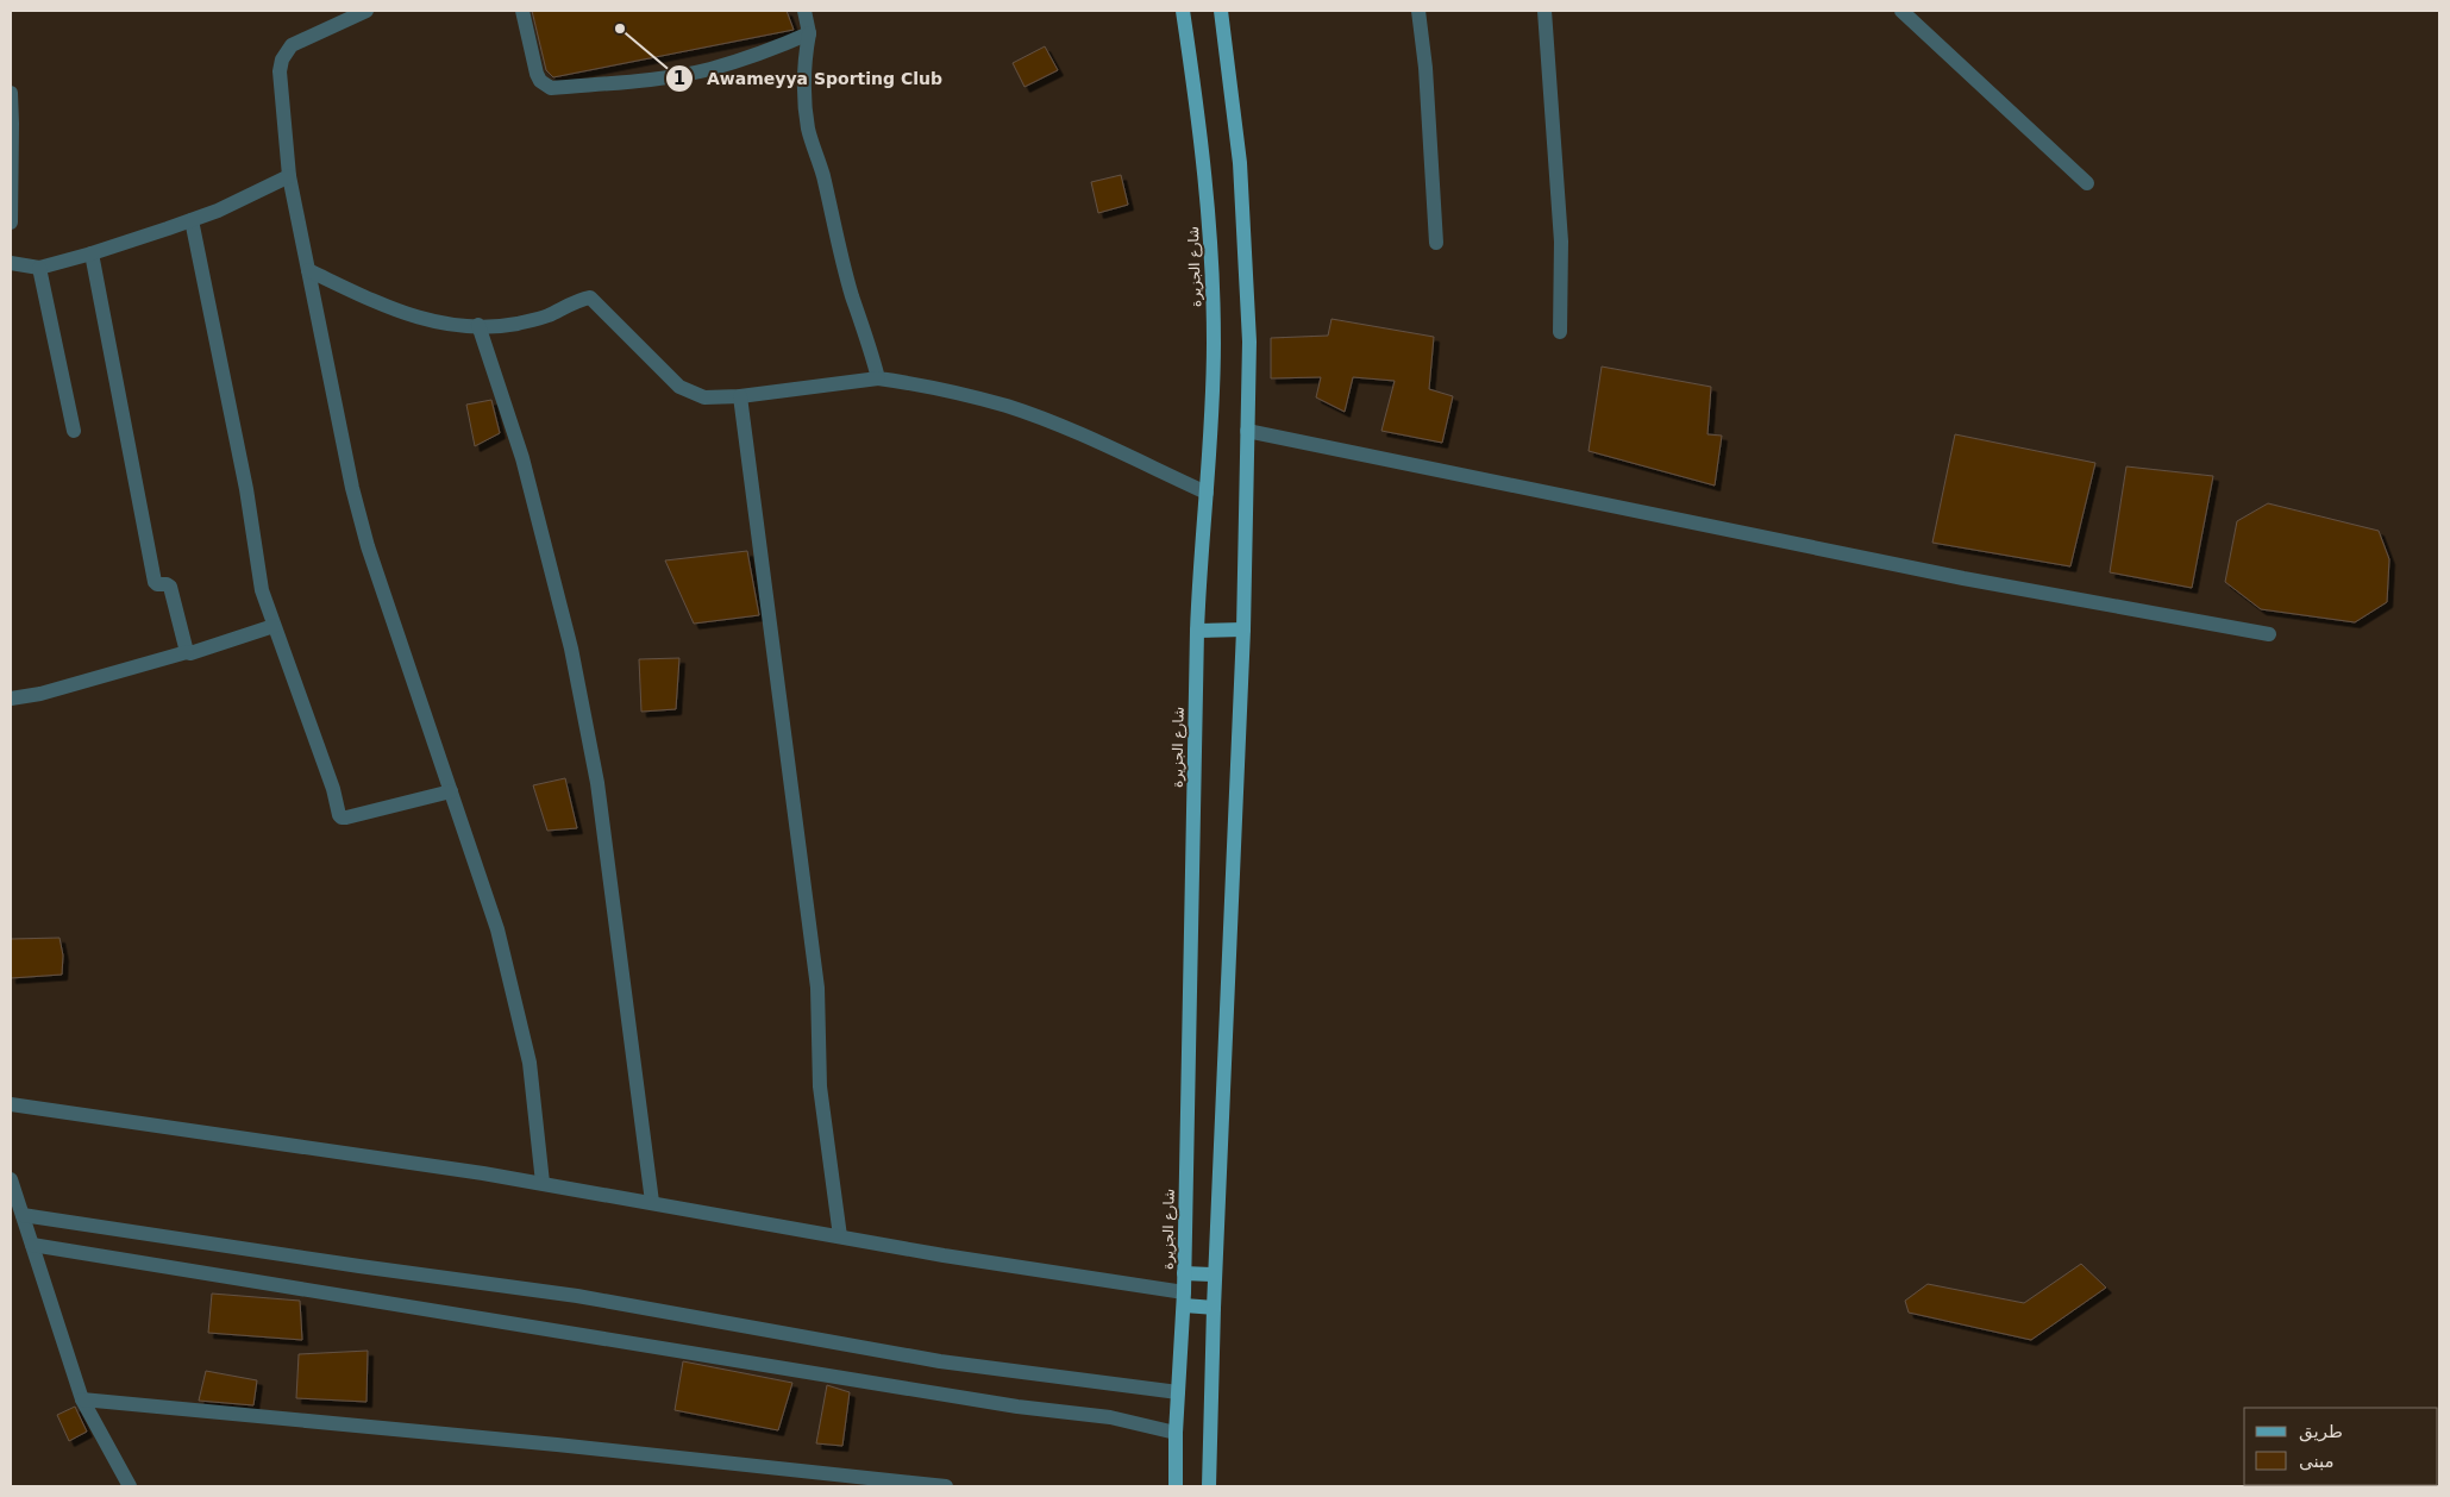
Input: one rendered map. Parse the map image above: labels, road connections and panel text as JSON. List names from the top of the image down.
{
  "streets": {
    "main road": ["شارع الجزيرة"]
  },
  "places": ["Awameyya Sporting Club"],
  "legend": ["طريق", "مبنى"]
}
